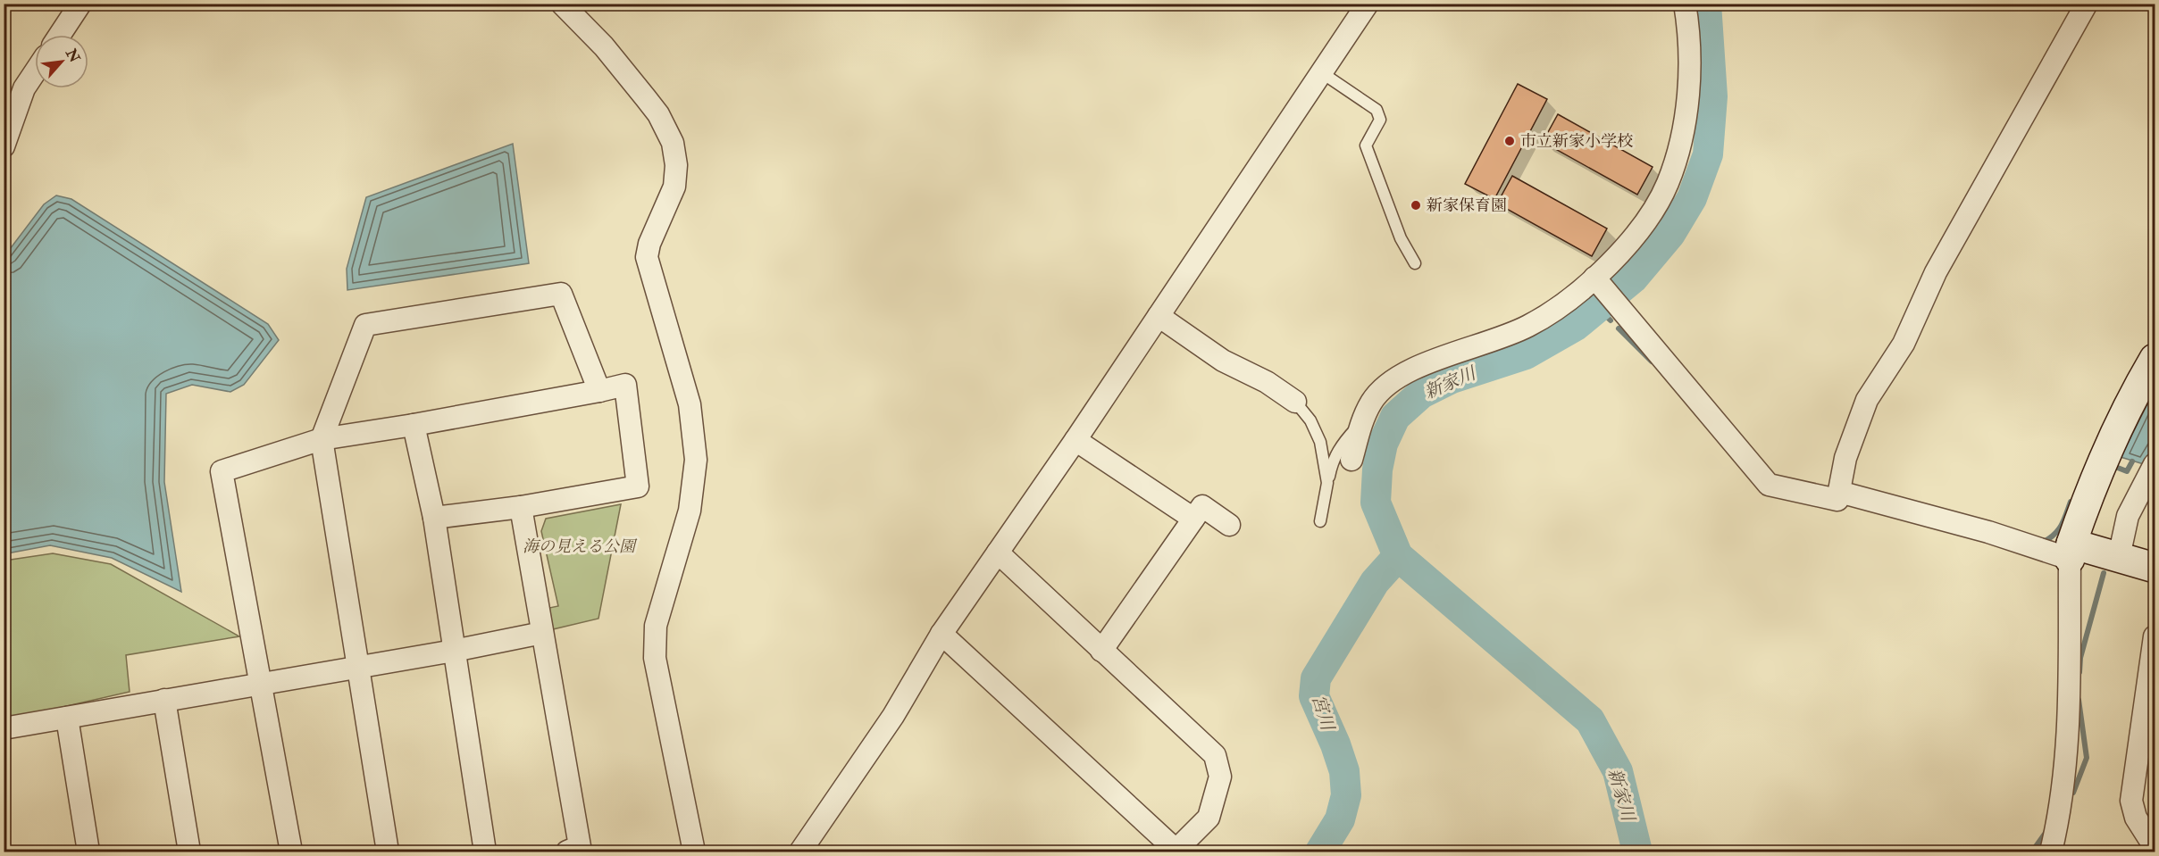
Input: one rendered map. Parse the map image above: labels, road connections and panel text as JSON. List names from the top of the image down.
{
  "water": ["新家川", "宮川"],
  "parks": ["海の見える公園"],
  "places": ["市立新家小学校", "新家保育園"],
  "north": "top right"
}
